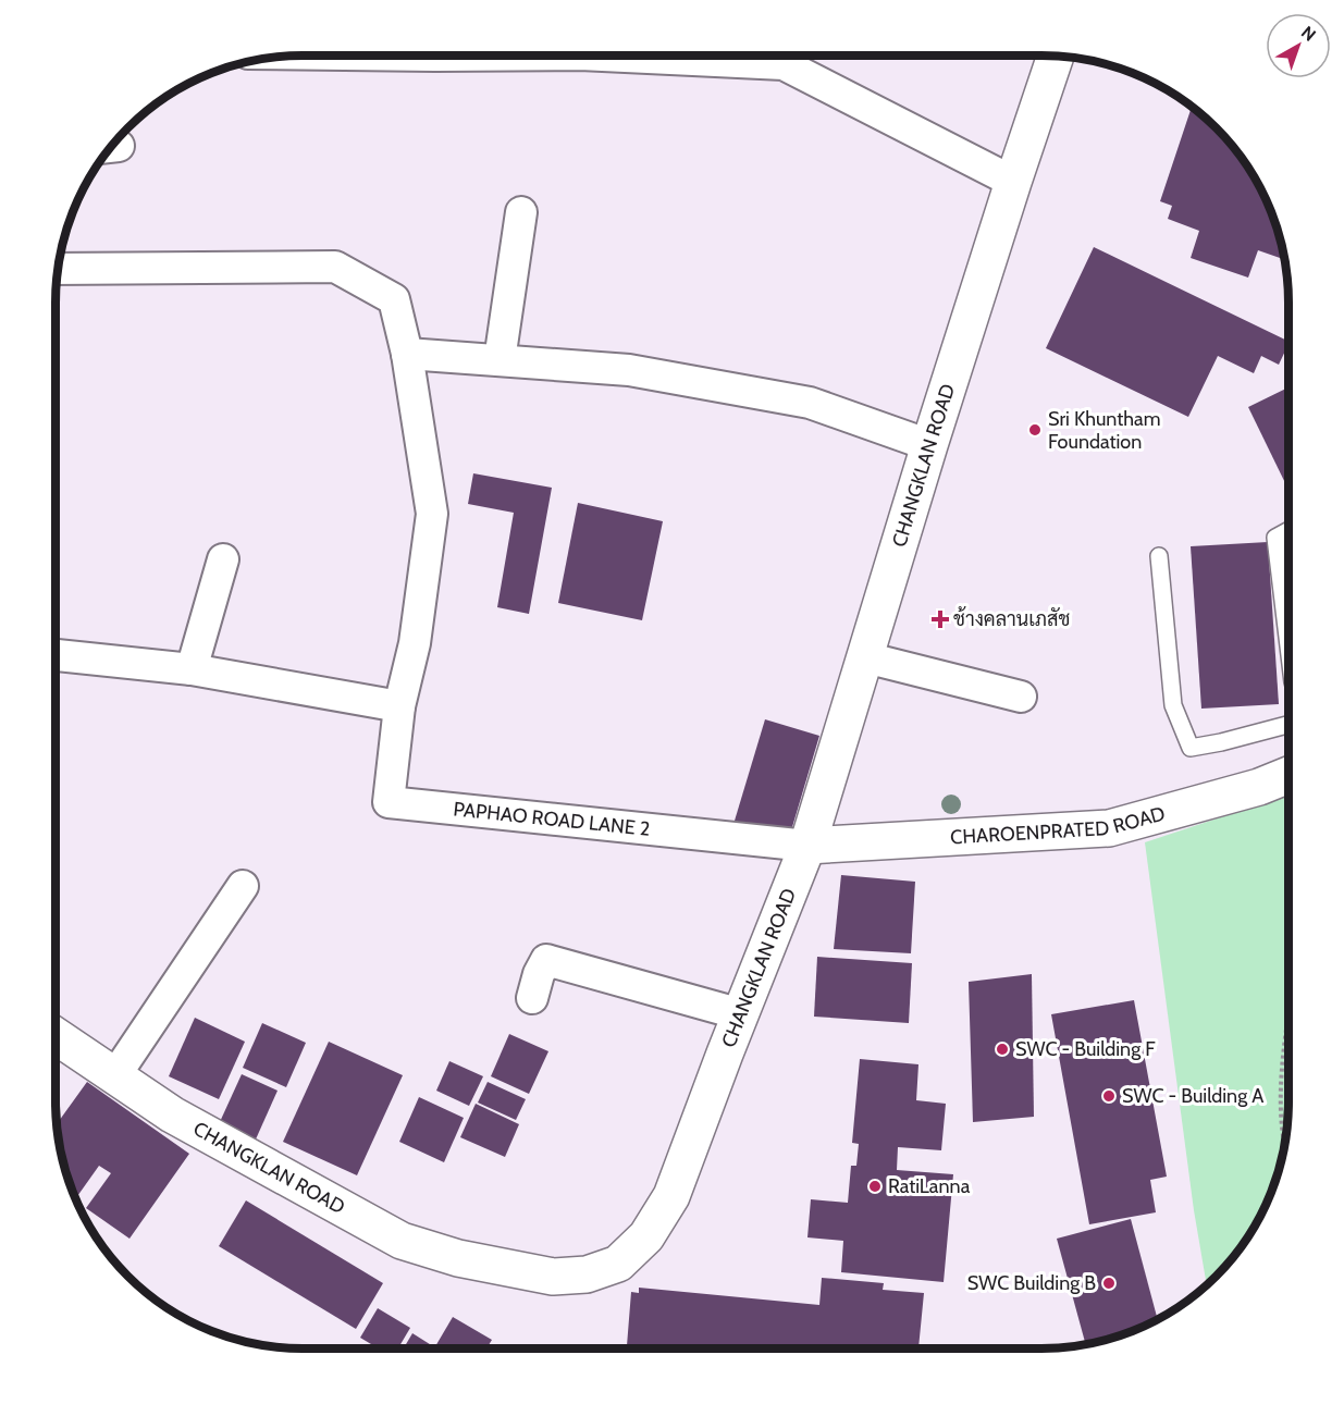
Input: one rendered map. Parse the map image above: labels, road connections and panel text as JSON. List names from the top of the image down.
{
  "streets": {
    "street": ["CHANGKLAN ROAD", "PAPHAO ROAD LANE 2", "CHAROENPRATED ROAD"]
  },
  "crossings": [
    ["CHANGKLAN ROAD", "PAPHAO ROAD LANE 2"],
    ["CHANGKLAN ROAD", "CHAROENPRATED ROAD"],
    ["PAPHAO ROAD LANE 2", "CHAROENPRATED ROAD"]
  ],
  "places": {
    "other": [
      "Sri Khuntham Foundation",
      "SWC - Building F",
      "SWC - Building A",
      "RatiLanna",
      "SWC Building B"
    ],
    "health": ["ช้างคลานเภสัช"]
  },
  "north": "top right"
}
